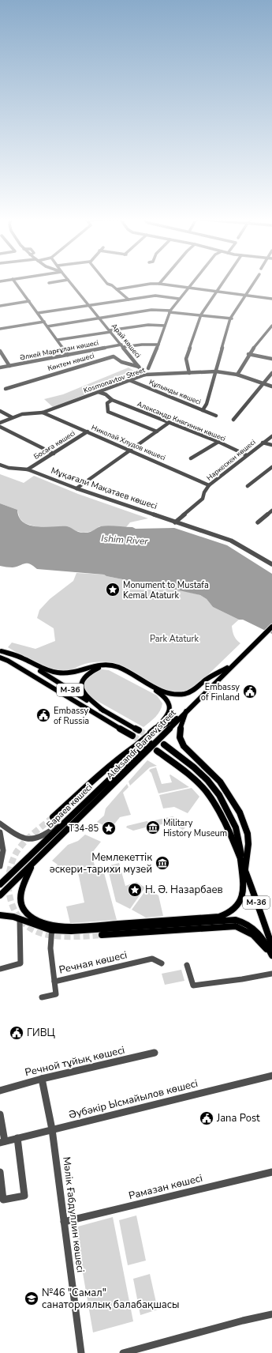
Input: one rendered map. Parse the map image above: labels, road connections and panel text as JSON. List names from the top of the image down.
{
  "streets": {
    "main road": ["M-36", "Aleksandr Baraev street", "Бараев көшесі"],
    "street": [
      "Арай көшесі",
      "Әлкей Марғұлан көшесі",
      "Көктем көшесі",
      "Kosmonavtov Street",
      "Құлынды көшесі",
      "Александр Княгинин көшесі",
      "Николай Хлудов көшесі",
      "Босаға көшесі",
      "Наркескен көшесі",
      "Мұқағали Мақатаев көшесі",
      "Речная көшесі",
      "Речной тұйық көшесі",
      "Әубәкір Ысмайылов көшесі",
      "Рамазан көшесі",
      "Мәлік Ғабдуллин көшесі"
    ]
  },
  "crossings": [
    ["Арай көшесі", "Әлкей Марғұлан көшесі"],
    ["Арай көшесі", "Көктем көшесі"],
    ["Арай көшесі", "Kosmonavtov Street"],
    ["Kosmonavtov Street", "Құлынды көшесі"],
    ["Kosmonavtov Street", "Александр Княгинин көшесі"],
    ["Kosmonavtov Street", "Николай Хлудов көшесі"],
    ["Александр Княгинин көшесі", "Наркескен көшесі"],
    ["Николай Хлудов көшесі", "Босаға көшесі"],
    ["Николай Хлудов көшесі", "Наркескен көшесі"],
    ["Босаға көшесі", "Мұқағали Мақатаев көшесі"],
    ["Наркескен көшесі", "Мұқағали Мақатаев көшесі"],
    ["Aleksandr Baraev street", "Бараев көшесі"],
    ["Речной тұйық көшесі", "Мәлік Ғабдуллин көшесі"],
    ["Әубәкір Ысмайылов көшесі", "Мәлік Ғабдуллин көшесі"],
    ["Рамазан көшесі", "Мәлік Ғабдуллин көшесі"]
  ],
  "water": ["Ishim River"],
  "parks": ["Park Ataturk"],
  "places": {
    "place": ["Monument to Mustafa Kemal Ataturk", "Т34-85", "Н. Ә. Назарбаев"],
    "public building": [
      "Embassy of Finland",
      "Embassy of Russia",
      "ГИВЦ",
      "Jana Post"
    ],
    "museum": ["Military History Museum", "Мемлекеттік әскери-тарихи музей"],
    "school or university": ["№46 \"Самал\" санаториялық балабақшасы"]
  }
}
